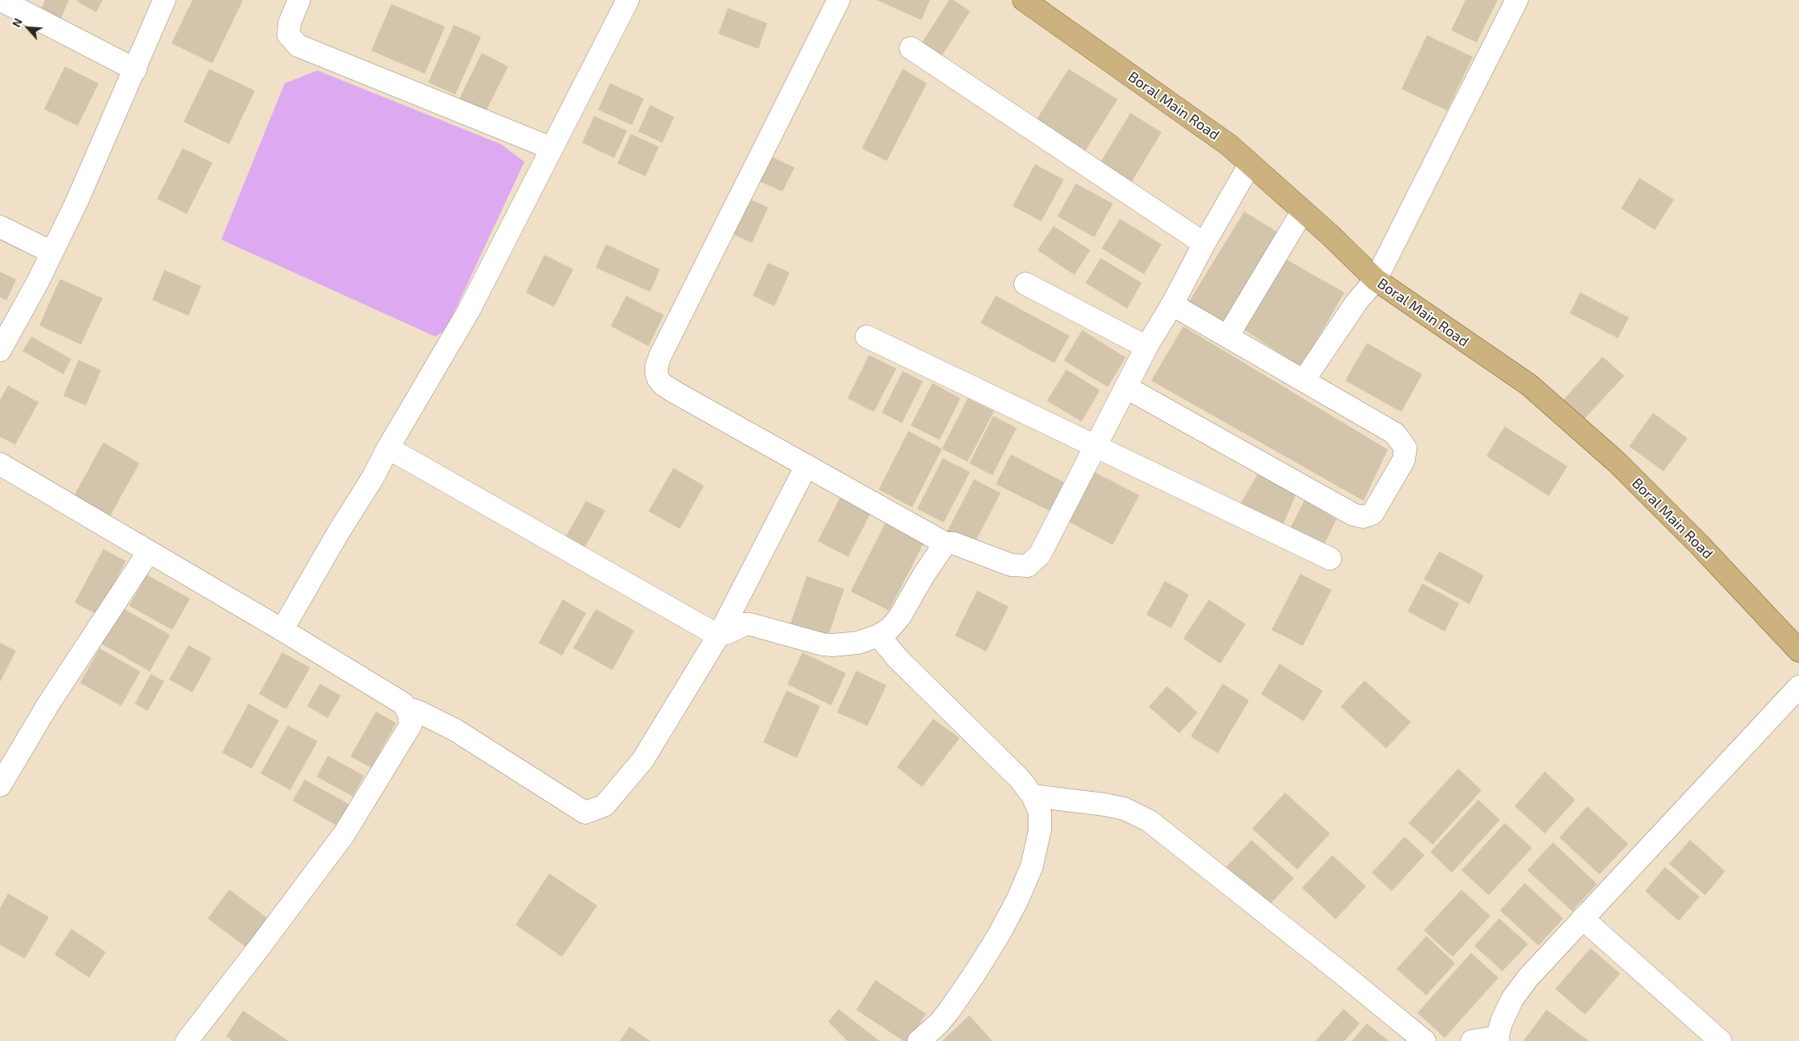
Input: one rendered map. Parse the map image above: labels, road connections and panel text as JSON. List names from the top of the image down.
{
  "streets": {
    "main road": ["Boral Main Road"]
  },
  "north": "top left"
}
